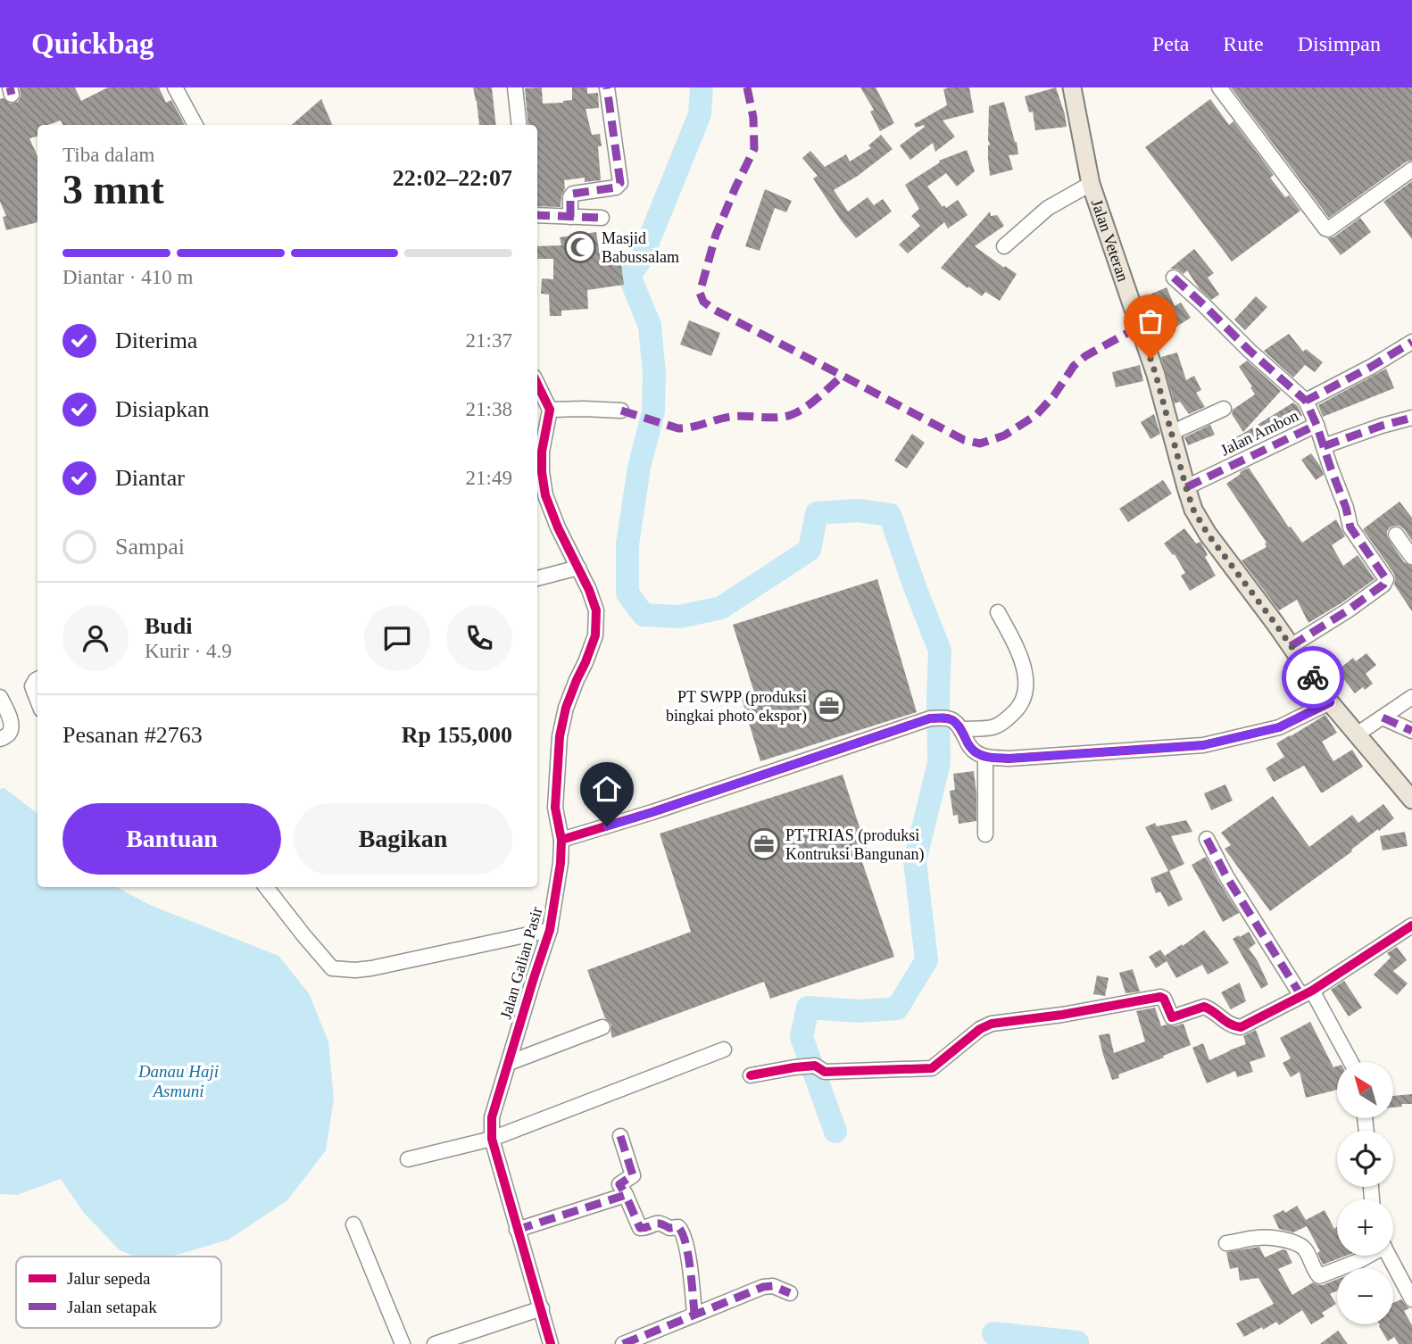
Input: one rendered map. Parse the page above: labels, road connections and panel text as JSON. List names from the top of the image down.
{
  "streets": {
    "main road": ["Jalan Veteran"],
    "street": ["Jalan Ambon", "Jalan Galian Pasir"]
  },
  "crossings": [
    ["Jalan Veteran", "Jalan Ambon"]
  ],
  "water": ["Danau Haji Asmuni"],
  "places": {
    "mosque": ["Masjid Babussalam"],
    "office": ["PT SWPP (produksi bingkai photo ekspor)", "PT TRIAS (produksi Kontruksi Bangunan)"]
  },
  "legend": ["Jalur sepeda", "Jalan setapak"],
  "north": "top left",
  "page": {
    "header": "Quickbag",
    "nav": ["Peta", "Rute", "Disimpan"],
    "heading": ["3 mnt", "Tiba dalam", "22:02–22:07"],
    "panel": [
      "Budi",
      "Kurir · 4.9",
      "Pesanan #2763",
      "Rp 155,000"
    ],
    "bar": "Diantar · 410 m",
    "list": [
      ["Diterima", "21:37"],
      ["Disiapkan", "21:38"],
      ["Diantar", "21:49"],
      "Sampai"
    ],
    "buttons": ["Bantuan", "Bagikan"],
    "map_buttons": ["+", "−"]
  }
}
